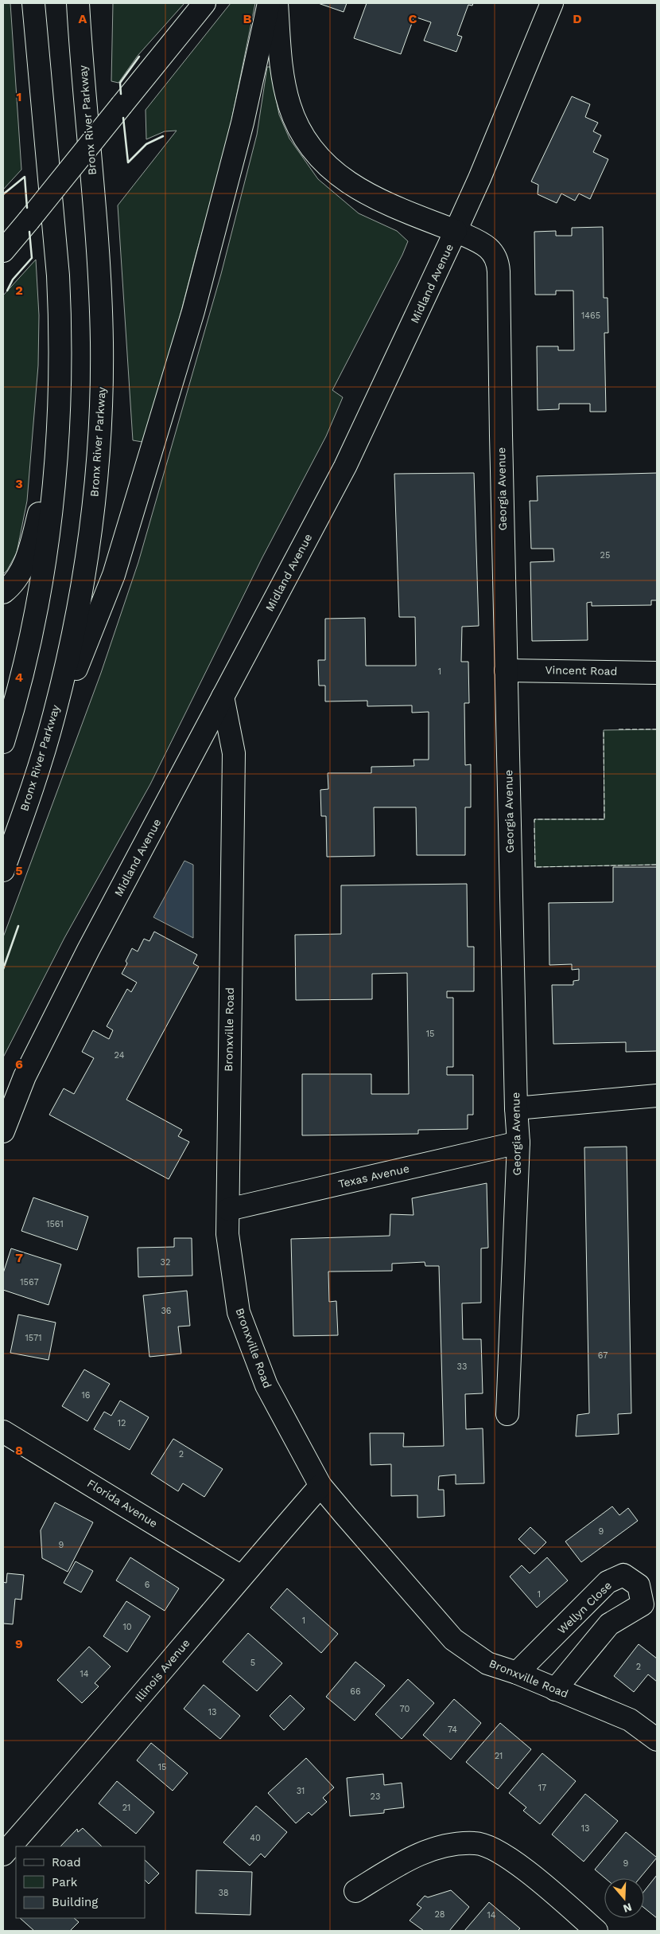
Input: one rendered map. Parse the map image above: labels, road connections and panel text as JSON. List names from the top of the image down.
{
  "streets": {
    "main road": [
      "Bronx River Parkway",
      "Midland Avenue",
      "Georgia Avenue",
      "Vincent Road",
      "Bronxville Road",
      "Texas Avenue",
      "Florida Avenue",
      "Wellyn Close",
      "Illinois Avenue"
    ]
  },
  "crossings": [
    ["Midland Avenue", "Georgia Avenue"],
    ["Midland Avenue", "Bronxville Road"],
    ["Georgia Avenue", "Vincent Road"],
    ["Georgia Avenue", "Texas Avenue"],
    ["Bronxville Road", "Texas Avenue"],
    ["Bronxville Road", "Wellyn Close"],
    ["Bronxville Road", "Illinois Avenue"],
    ["Florida Avenue", "Illinois Avenue"]
  ],
  "house_numbers": [
    "1465",
    "25",
    "1",
    "15",
    "24",
    "1561",
    "32",
    "1567",
    "36",
    "1571",
    "67",
    "33",
    "16",
    "12",
    "2",
    "9",
    "9",
    "6",
    "1",
    "1",
    "10",
    "5",
    "2",
    "14",
    "66",
    "70",
    "13",
    "74",
    "21",
    "15",
    "17",
    "31",
    "23",
    "21",
    "13",
    "40",
    "9",
    "38",
    "28",
    "14"
  ],
  "legend": ["Road", "Park", "Building"],
  "north": "bottom",
  "grid": {
    "columns": [
      "A",
      "B",
      "C",
      "D"
    ],
    "rows": [
      "1",
      "2",
      "3",
      "4",
      "5",
      "6",
      "7",
      "8",
      "9"
    ]
  }
}
